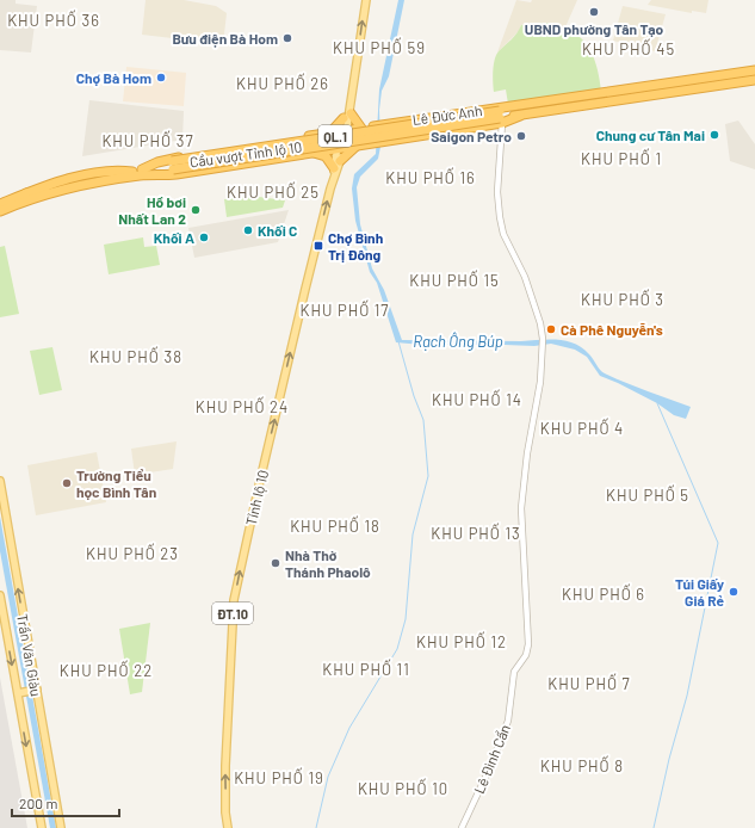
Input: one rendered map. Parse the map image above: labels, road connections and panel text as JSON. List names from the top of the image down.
{
  "streets": {
    "highway": ["Lê Đức Anh", "QL.1", "Cầu vượt Tỉnh lộ 10"],
    "main road": ["Tỉnh lộ 10", "ĐT.10", "Trần Văn Giàu"],
    "street": ["Lê Đình Cẩn"]
  },
  "crossings": [
    ["Lê Đức Anh", "Cầu vượt Tỉnh lộ 10"],
    ["Lê Đức Anh", "Tỉnh lộ 10"],
    ["Lê Đức Anh", "Lê Đình Cẩn"],
    ["Cầu vượt Tỉnh lộ 10", "Lê Đình Cẩn"]
  ],
  "one_way": ["Tỉnh lộ 10"],
  "districts": [
    "KHU PHỐ 36",
    "KHU PHỐ 59",
    "KHU PHỐ 45",
    "KHU PHỐ 26",
    "KHU PHỐ 37",
    "KHU PHỐ 1",
    "KHU PHỐ 16",
    "KHU PHỐ 25",
    "KHU PHỐ 15",
    "KHU PHỐ 3",
    "KHU PHỐ 17",
    "KHU PHỐ 38",
    "KHU PHỐ 14",
    "KHU PHỐ 24",
    "KHU PHỐ 4",
    "KHU PHỐ 5",
    "KHU PHỐ 18",
    "KHU PHỐ 13",
    "KHU PHỐ 23",
    "KHU PHỐ 6",
    "KHU PHỐ 12",
    "KHU PHỐ 11",
    "KHU PHỐ 22",
    "KHU PHỐ 7",
    "KHU PHỐ 8",
    "KHU PHỐ 19",
    "KHU PHỐ 10"
  ],
  "water": ["Rạch Ông Búp"],
  "places": {
    "other": [
      "UBND phường Tân Tạo",
      "Bưu điện Bà Hom",
      "Chợ Bà Hom",
      "Chung cư Tân Mai",
      "Saigon Petro",
      "Hồ bơi Nhất Lan 2",
      "Khối C",
      "Khối A",
      "Cà Phê Nguyễn's",
      "Trường Tiểu học Bình Tân",
      "Nhà Thờ Thánh Phaolô",
      "Túi Giấy Giá Rẻ"
    ],
    "transit": ["Chợ Bình Trị Đông"]
  },
  "scale_bar": "200 m"
}
